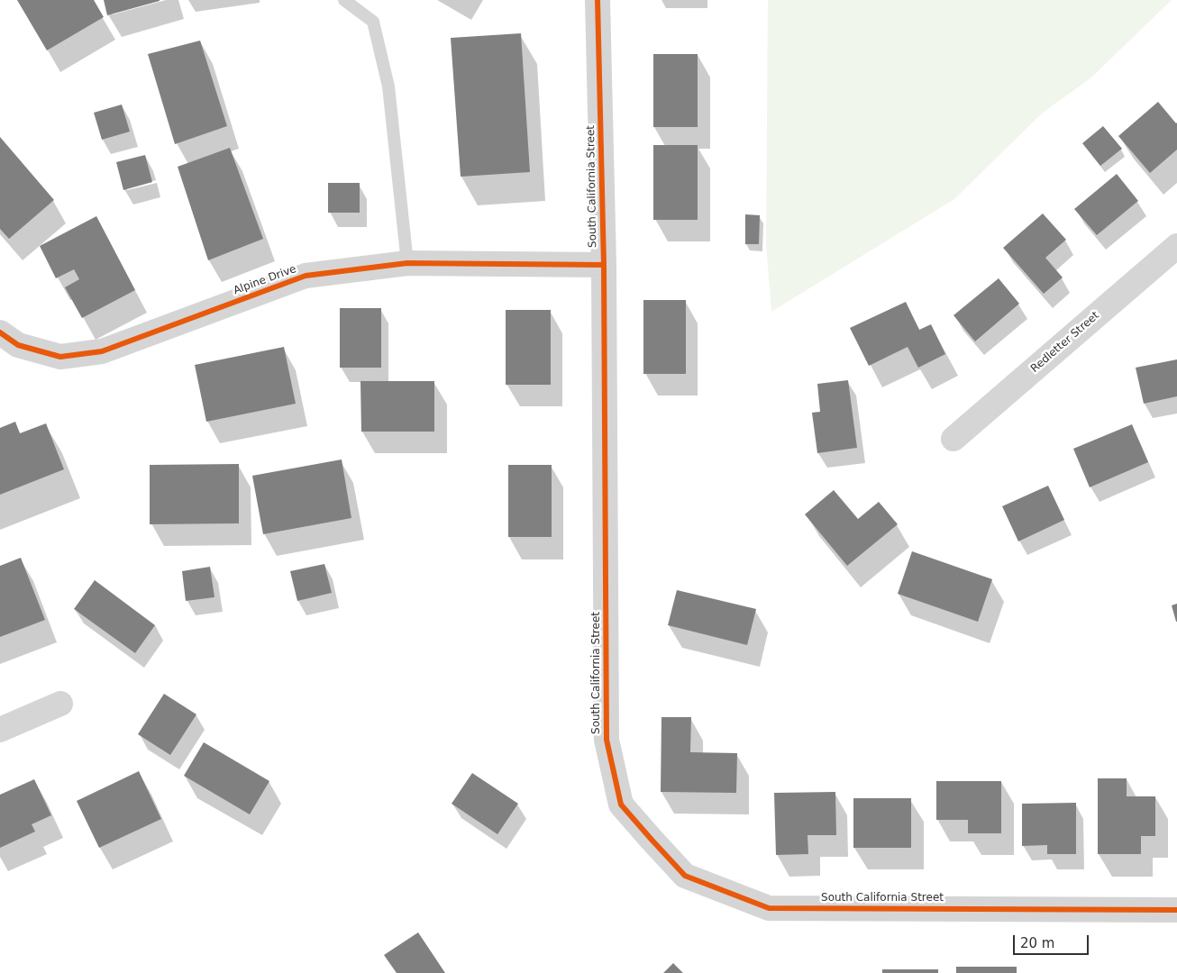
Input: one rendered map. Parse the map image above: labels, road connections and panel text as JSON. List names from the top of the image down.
{
  "streets": {
    "street": ["South California Street", "Alpine Drive", "Redletter Street"]
  },
  "crossings": [
    ["South California Street", "Alpine Drive"]
  ],
  "scale_bar": "20 m"
}
